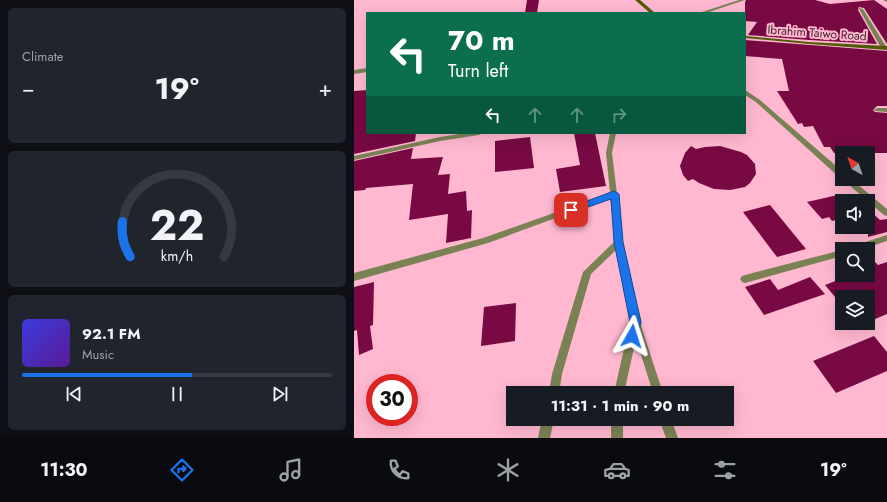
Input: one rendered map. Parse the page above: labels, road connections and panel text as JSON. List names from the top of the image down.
{
  "streets": {
    "main road": ["Ibrahim Taiwo Road"]
  },
  "north": "top left",
  "page": {
    "tile": "Climate",
    "turn": ["70 m", "Turn left"],
    "heat": ["−", "19°", "+"],
    "song": ["92.1 FM", "Music"],
    "limit": "30",
    "trip": "11:31 · 1 min · 90 m",
    "tabs": ["11:30", "19°"],
    "gauge": ["22", "km/h"]
  }
}
